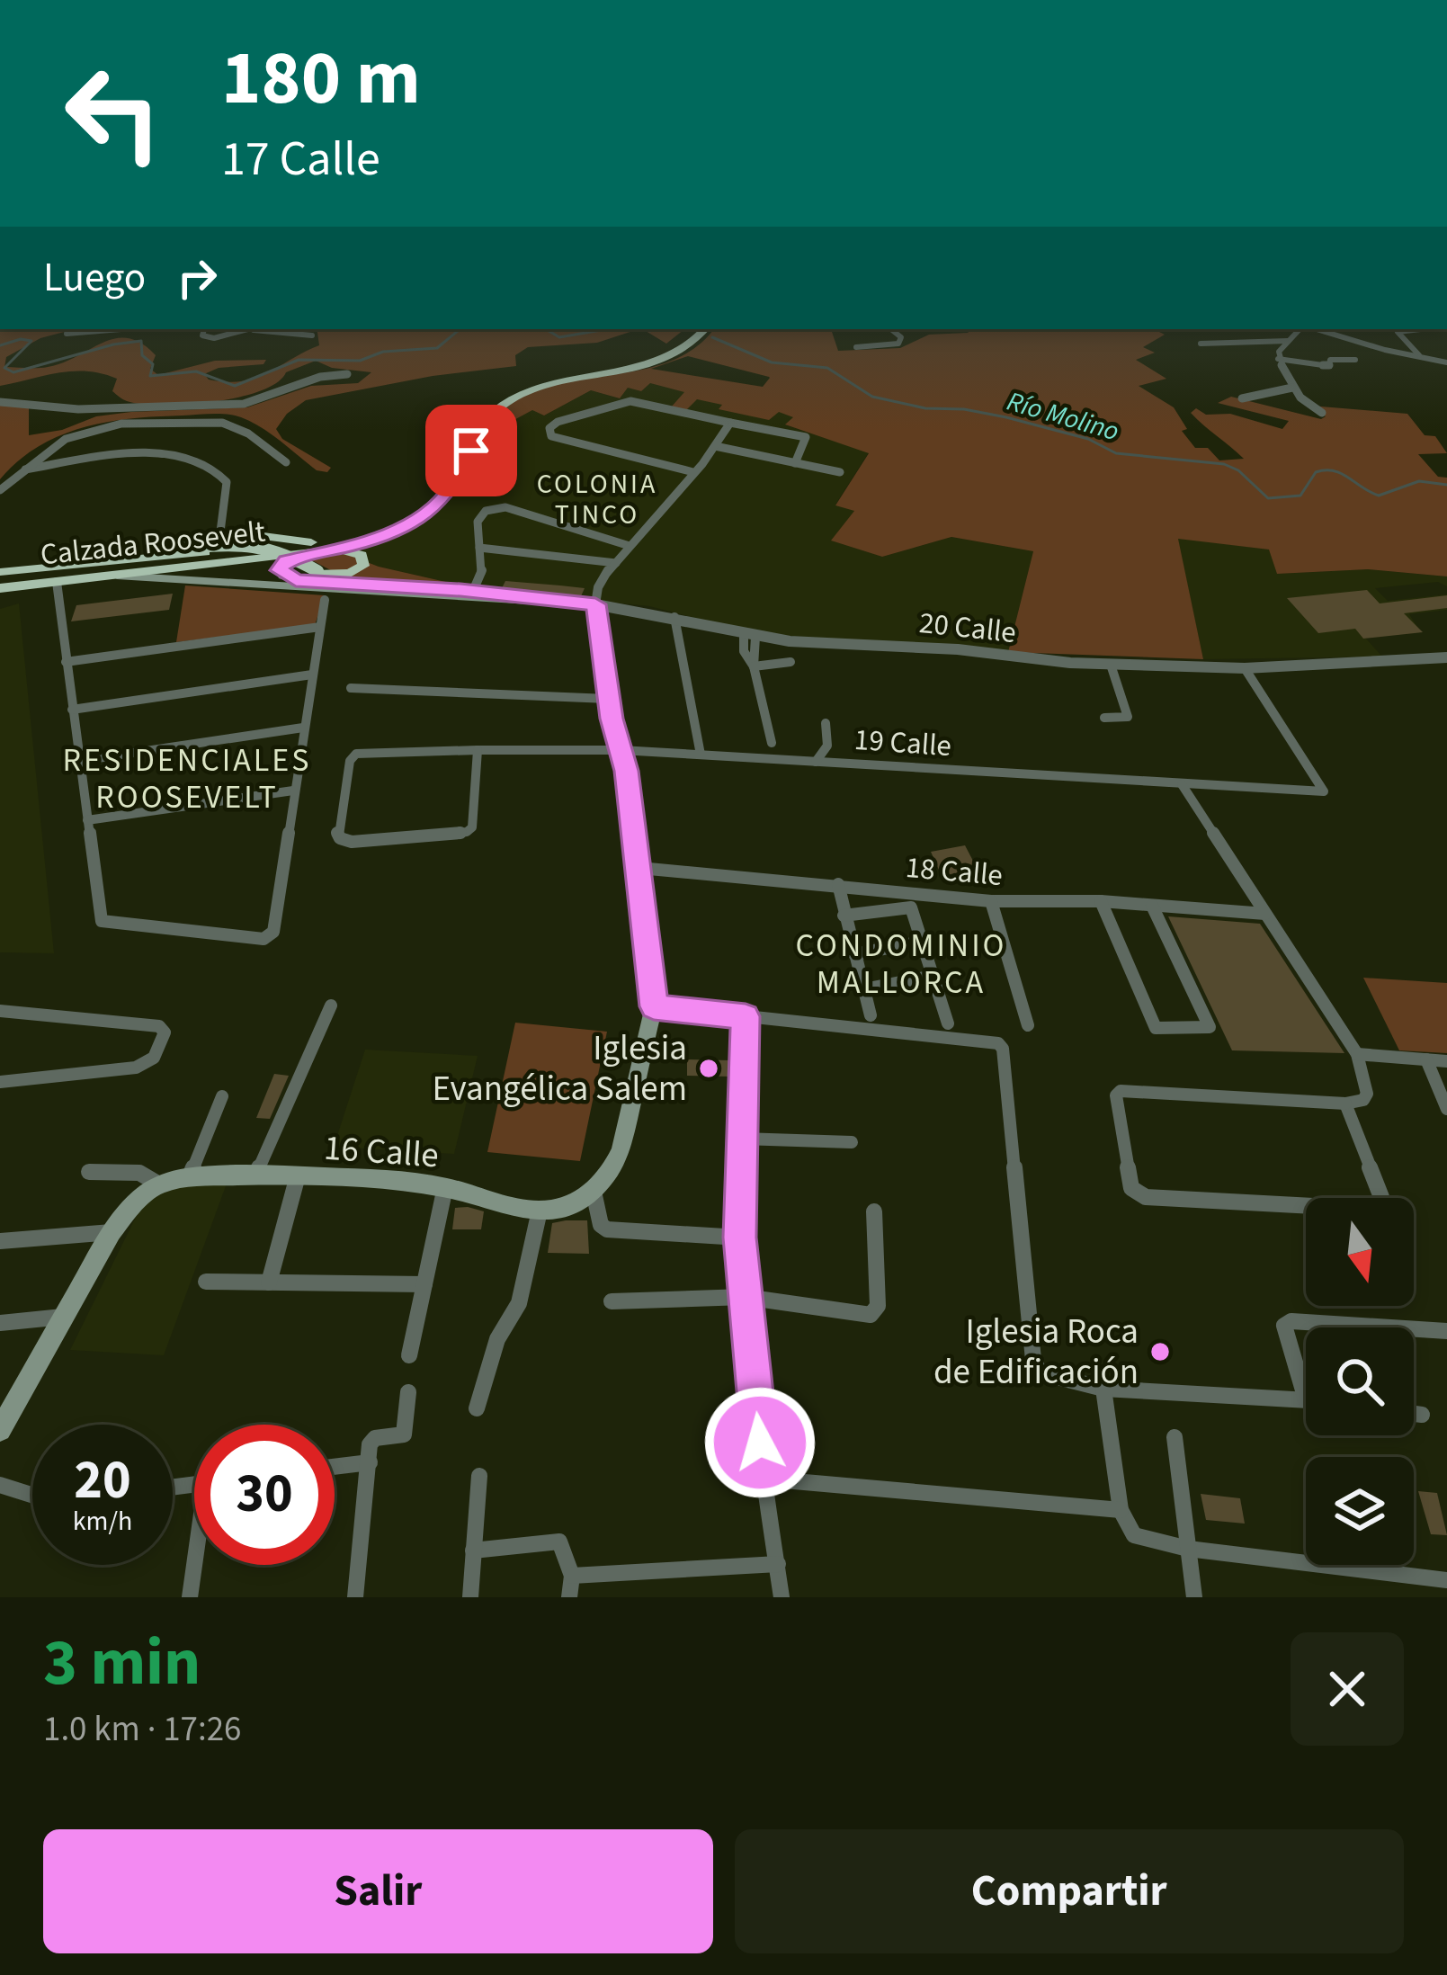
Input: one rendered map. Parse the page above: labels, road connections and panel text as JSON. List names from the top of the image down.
{
  "streets": {
    "highway": ["Calzada Roosevelt"],
    "main road": ["20 Calle", "16 Calle"],
    "street": ["19 Calle", "18 Calle"]
  },
  "crossings": [
    ["Calzada Roosevelt", "20 Calle"],
    ["20 Calle", "19 Calle"]
  ],
  "districts": ["COLONIA TINCO", "RESIDENCIALES ROOSEVELT", "CONDOMINIO MALLORCA"],
  "water": ["Río Molino"],
  "places": ["Iglesia Evangélica Salem", "Iglesia Roca de Edificación"],
  "north": "bottom",
  "page": {
    "turn": ["180 m", "17 Calle"],
    "then": "Luego",
    "speed": "20 km/h",
    "limit": "30",
    "heading": ["3 min", "1.0 km · 17:26"],
    "buttons": ["Salir", "Compartir"]
  }
}
